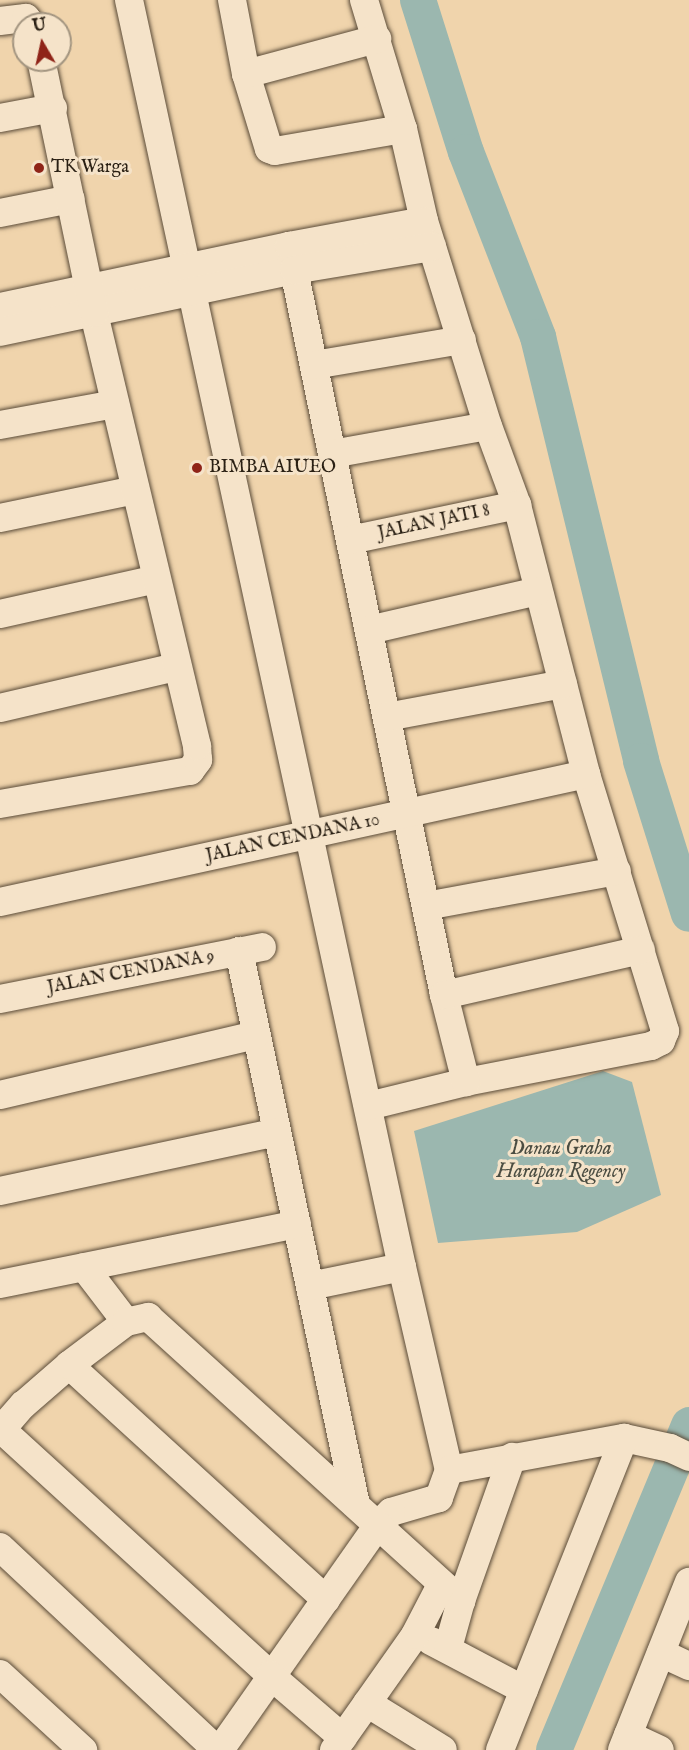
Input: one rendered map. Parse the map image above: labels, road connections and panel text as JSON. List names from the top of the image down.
{
  "streets": {
    "street": ["JALAN JATI 8", "JALAN CENDANA 10", "JALAN CENDANA 9"]
  },
  "water": ["Danau Graha Harapan Regency"],
  "places": ["TK Warga", "BIMBA AIUEO"],
  "north": "top"
}
